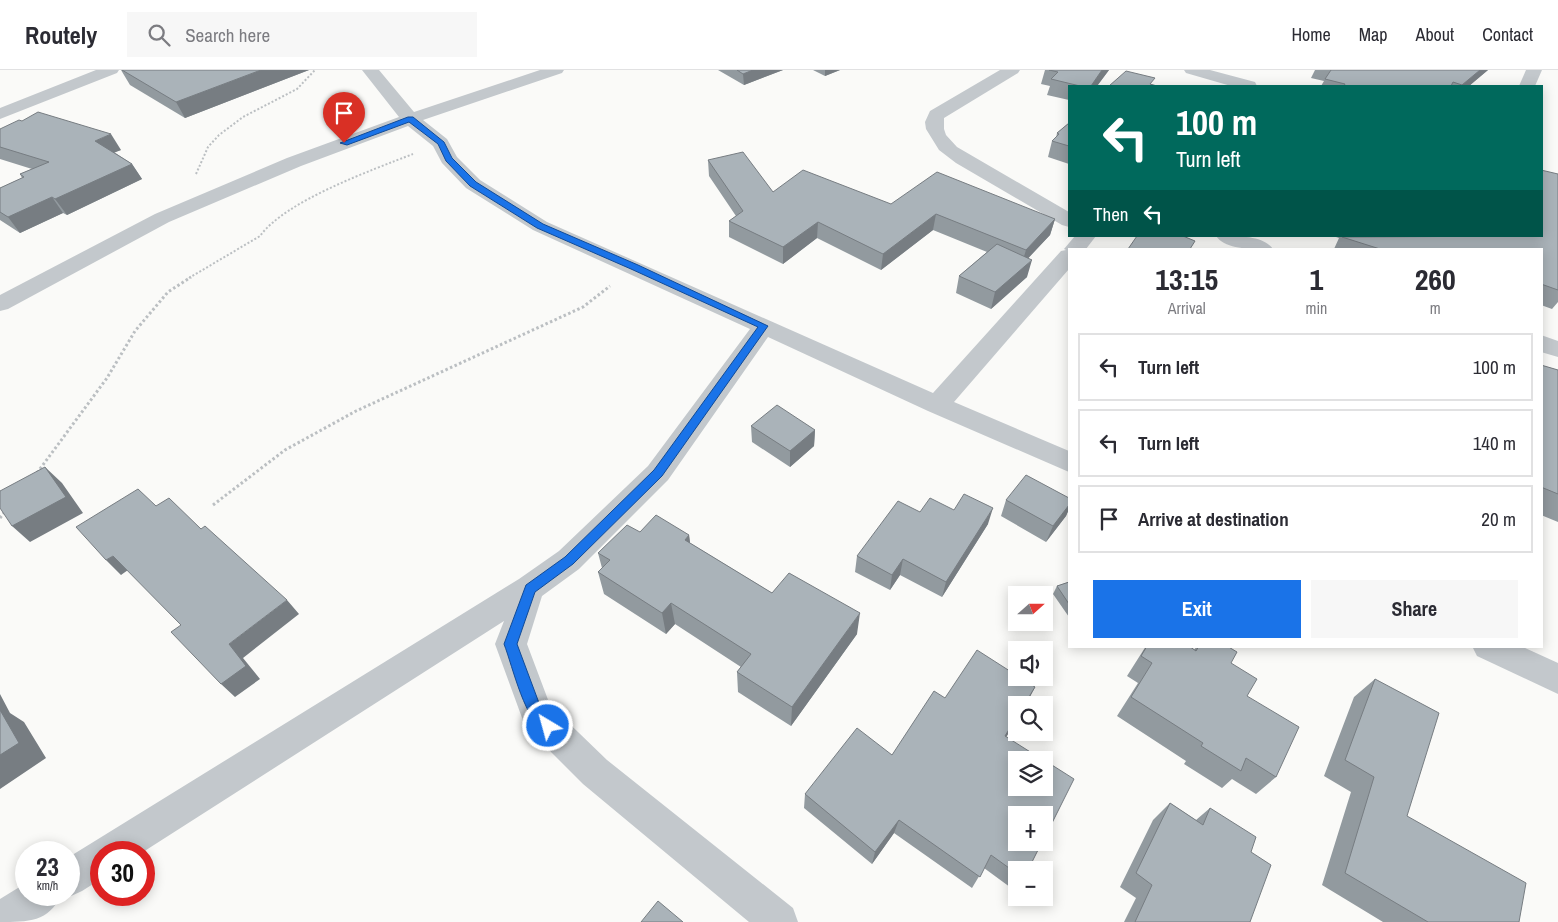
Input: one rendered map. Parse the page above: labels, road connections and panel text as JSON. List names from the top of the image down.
{
  "north": "right",
  "page": {
    "header": "Routely",
    "search": "Search here",
    "nav": [
      "Home",
      "Map",
      "About",
      "Contact"
    ],
    "turn": ["100 m", "Turn left"],
    "then": "Then",
    "eta": [
      "13:15",
      "Arrival",
      "1",
      "min",
      "260",
      "m"
    ],
    "list": [
      {
        "name": "Turn left",
        "value": "100 m"
      },
      {
        "name": "Turn left",
        "value": "140 m"
      },
      {
        "name": "Arrive at destination",
        "value": "20 m"
      }
    ],
    "buttons": ["Exit", "Share"],
    "map_buttons": ["+", "−"],
    "speed": "23 km/h",
    "limit": "30"
  }
}
